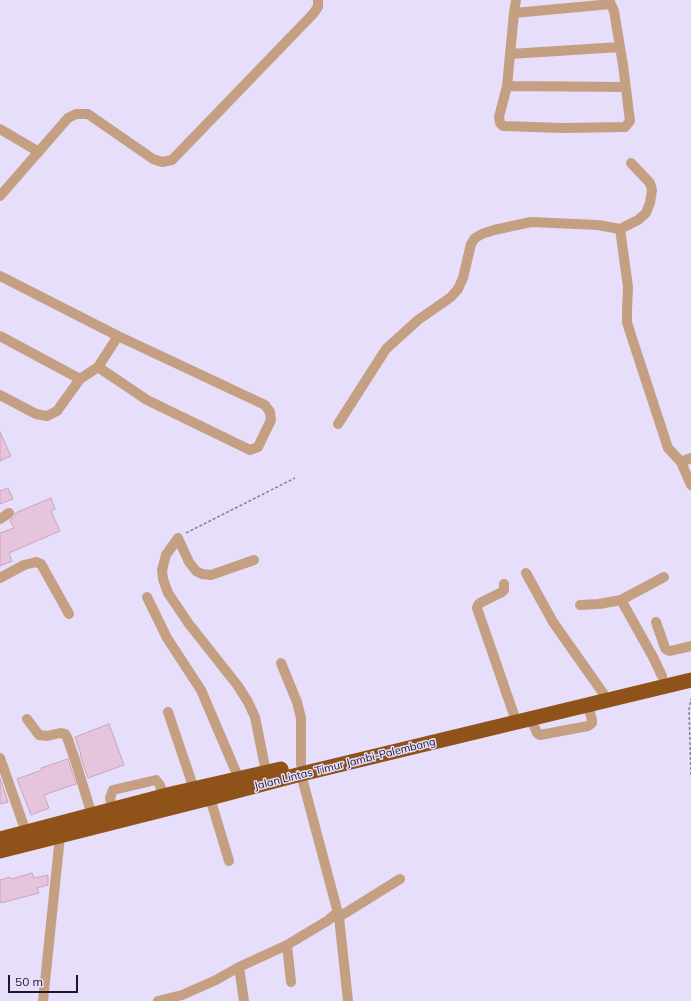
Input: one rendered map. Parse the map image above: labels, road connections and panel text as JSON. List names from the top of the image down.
{
  "streets": {
    "highway": ["Jalan Lintas Timur Jambi-Palembang"]
  },
  "scale_bar": "50 m"
}
